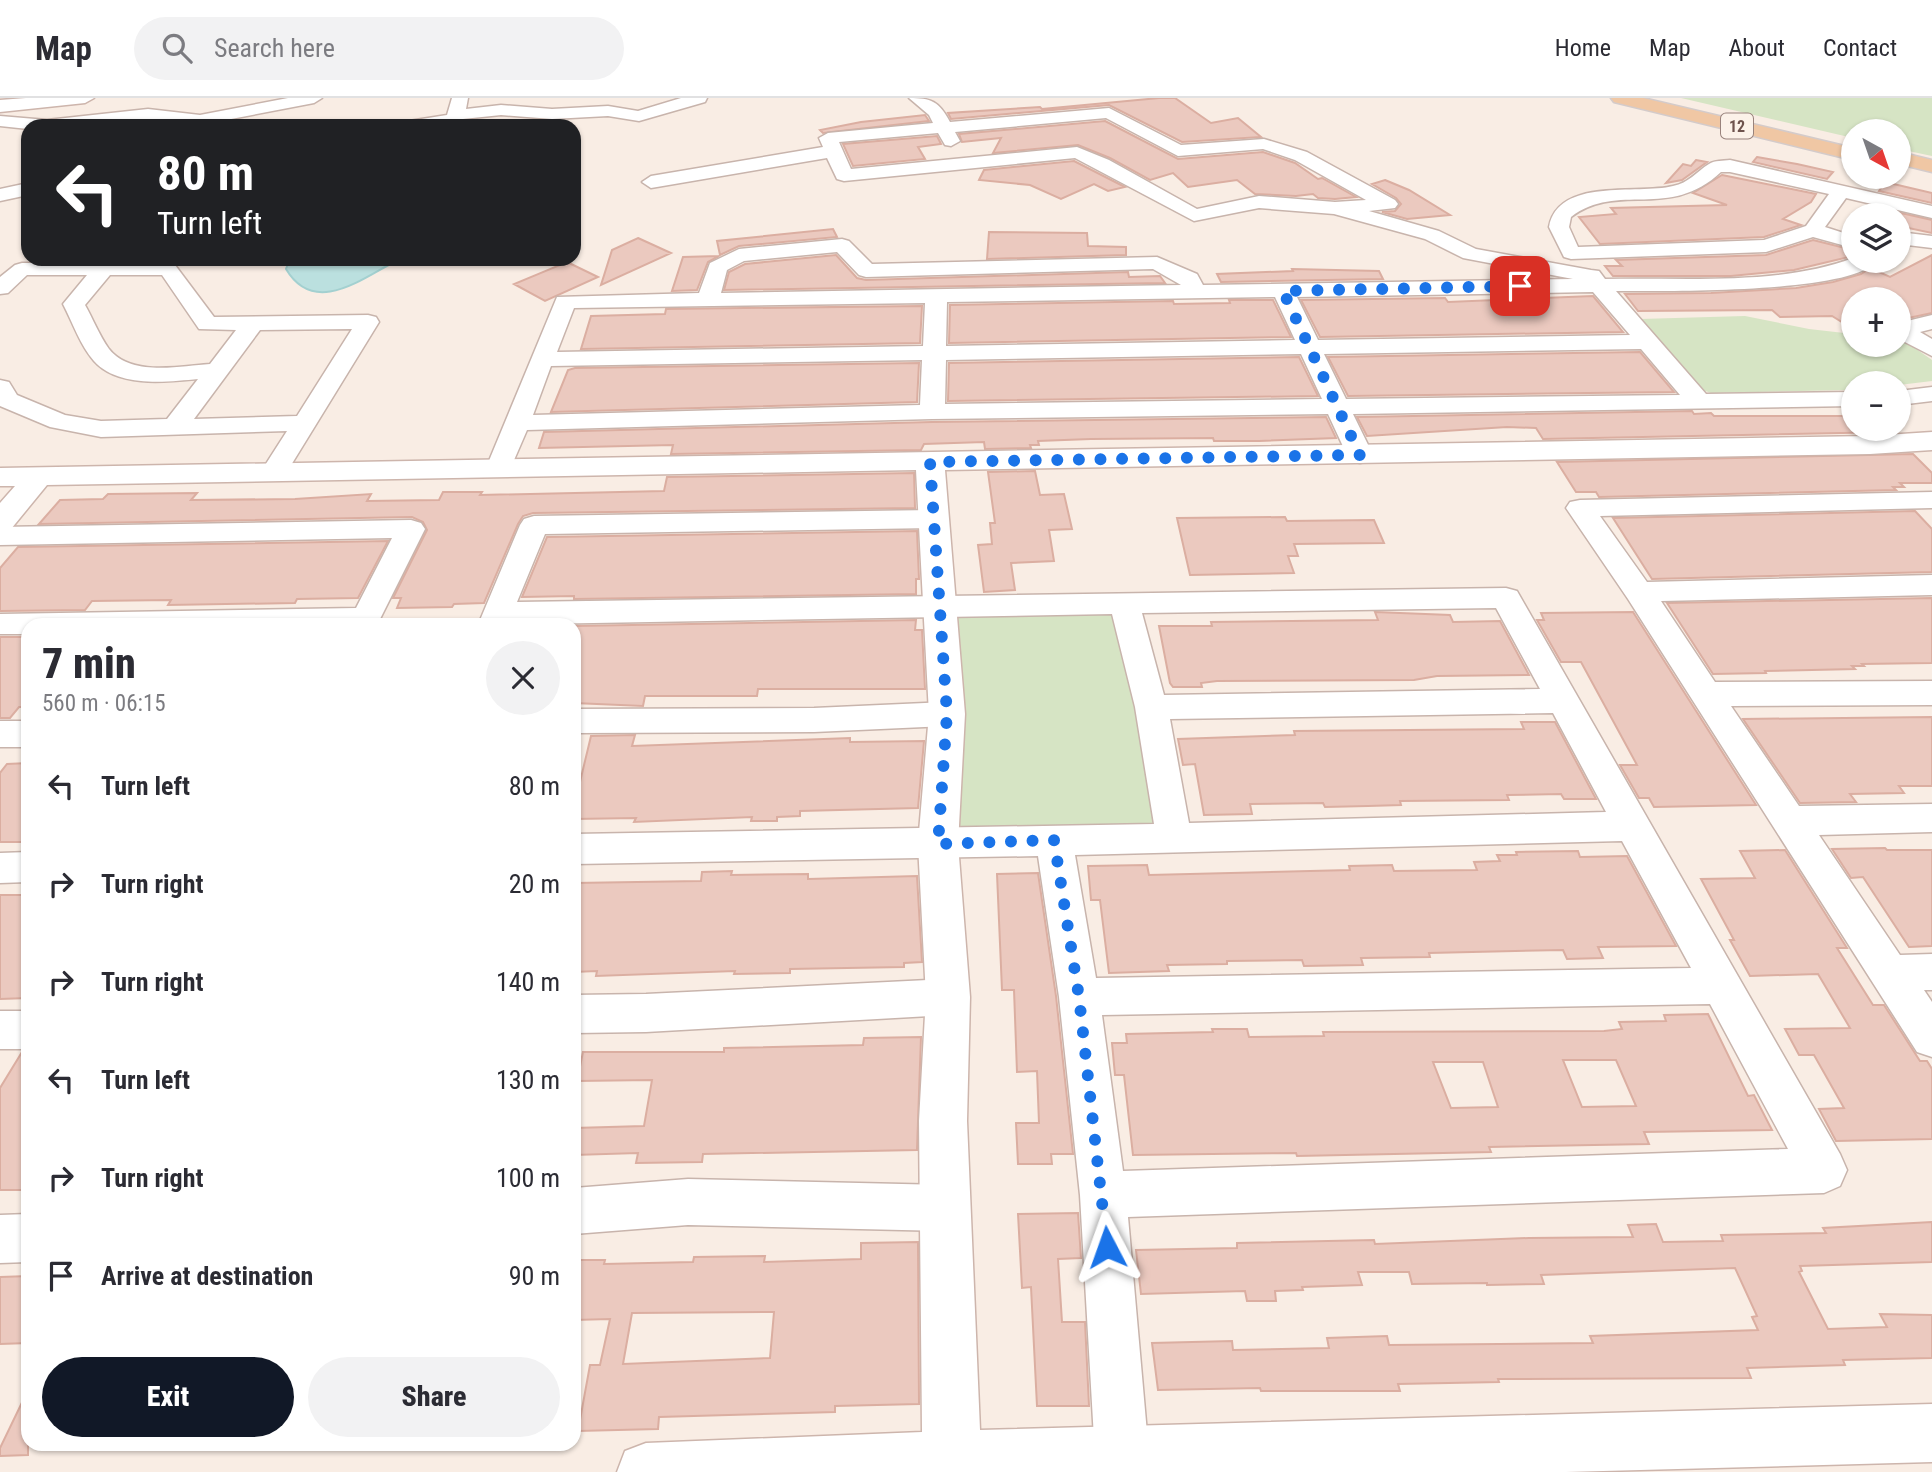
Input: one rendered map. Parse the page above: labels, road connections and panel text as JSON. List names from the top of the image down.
{
  "streets": {
    "main road": ["12"]
  },
  "north": "bottom right",
  "page": {
    "header": "Map",
    "search": "Search here",
    "nav": [
      "Home",
      "Map",
      "About",
      "Contact"
    ],
    "map_buttons": ["+", "−"],
    "turn": ["80 m", "Turn left"],
    "heading": ["7 min", "560 m · 06:15"],
    "list": [
      {
        "name": "Turn left",
        "value": "80 m"
      },
      {
        "name": "Turn right",
        "value": "20 m"
      },
      {
        "name": "Turn right",
        "value": "140 m"
      },
      {
        "name": "Turn left",
        "value": "130 m"
      },
      {
        "name": "Turn right",
        "value": "100 m"
      },
      {
        "name": "Arrive at destination",
        "value": "90 m"
      }
    ],
    "buttons": ["Exit", "Share"]
  }
}
